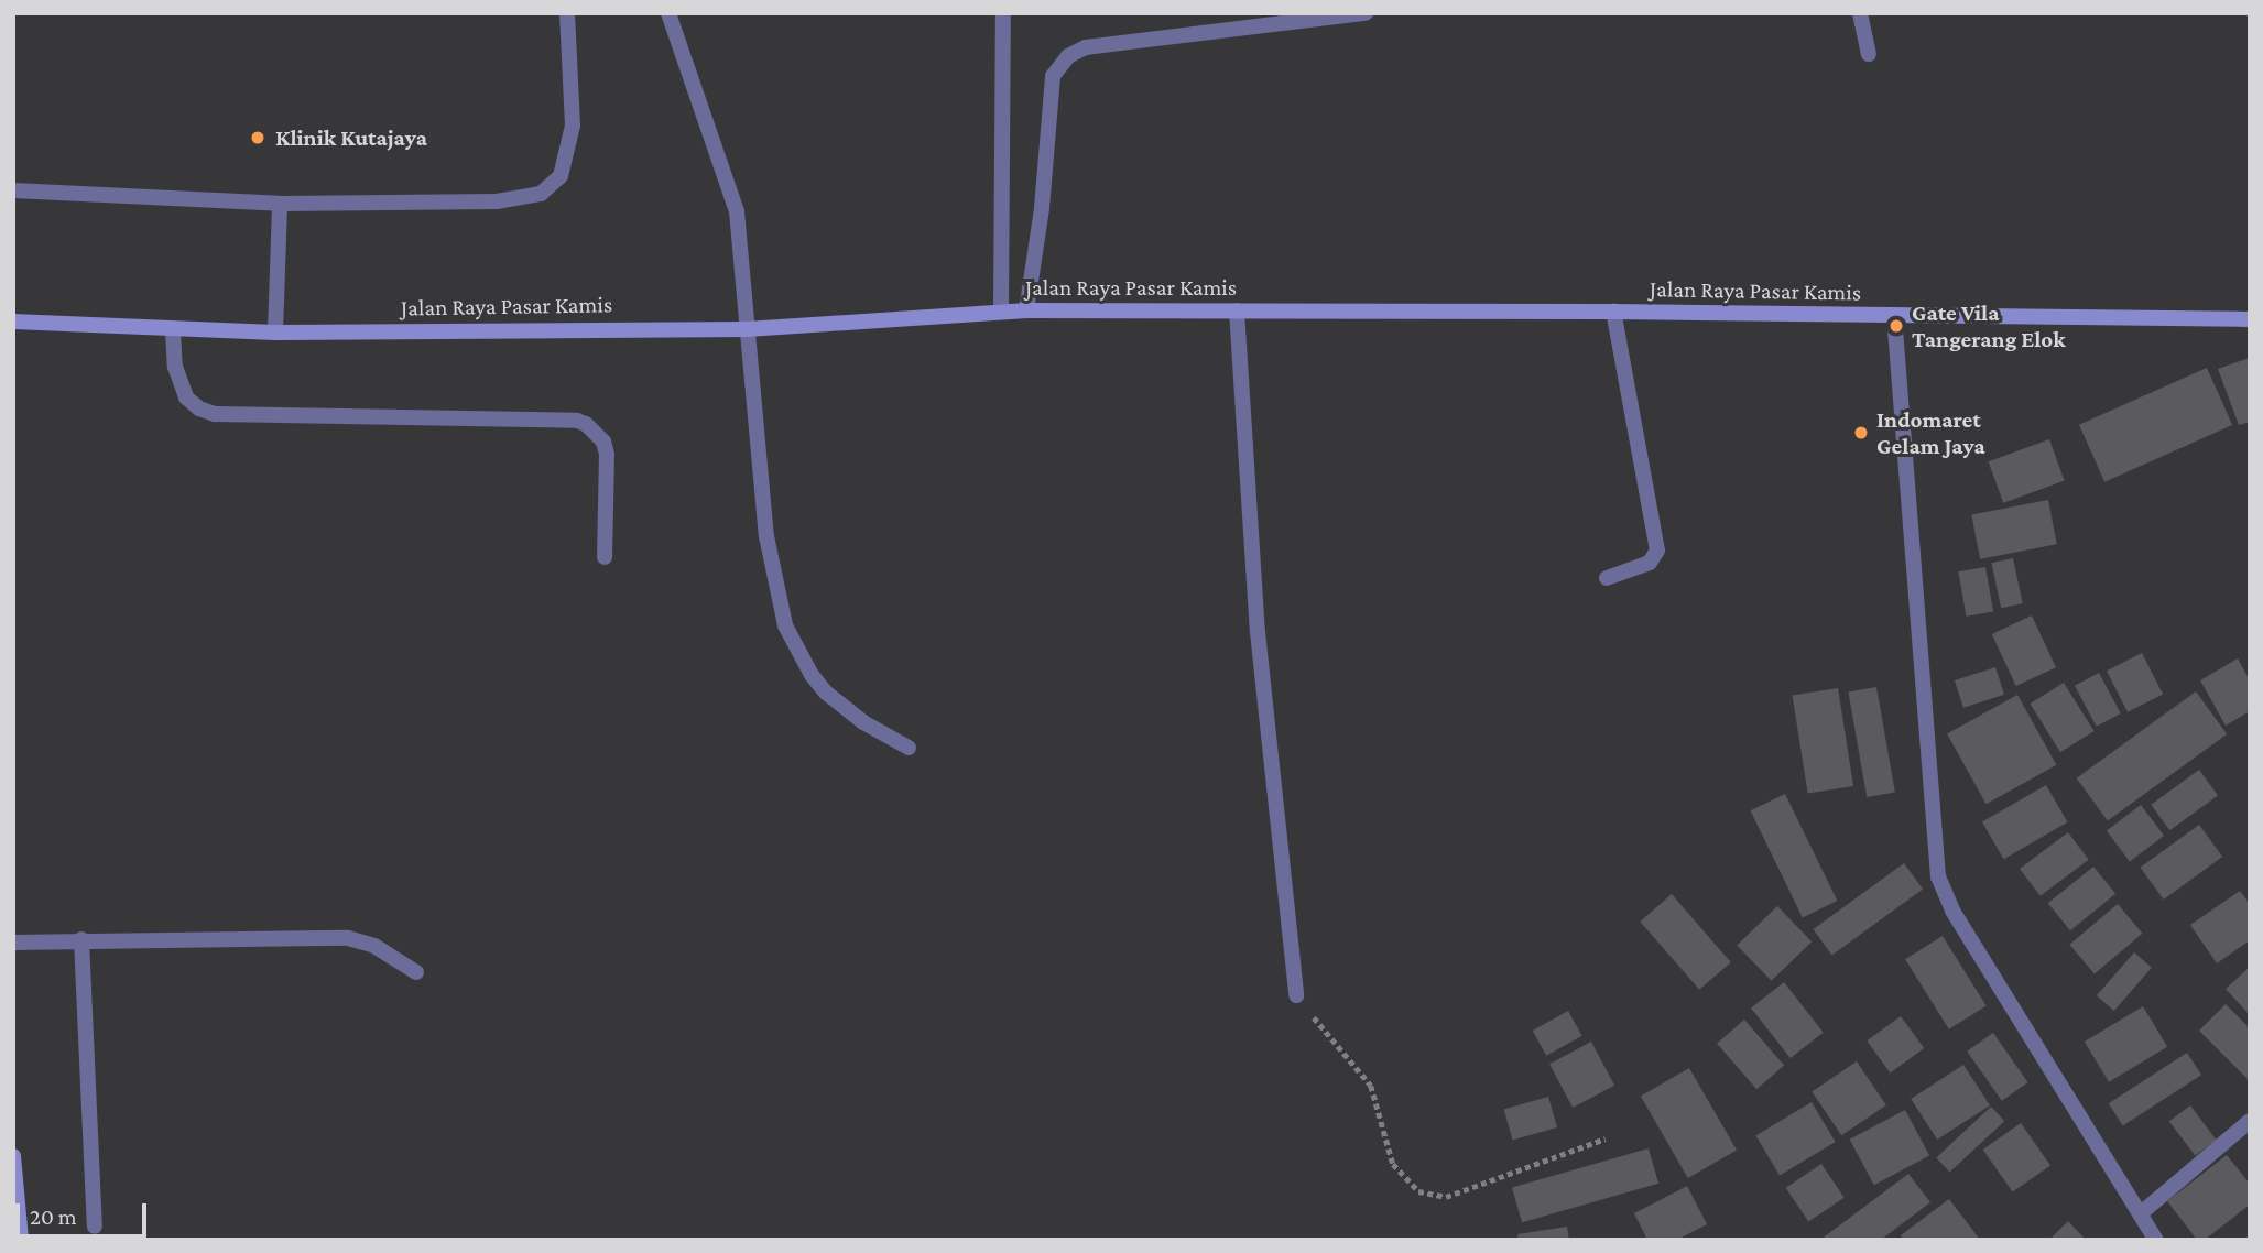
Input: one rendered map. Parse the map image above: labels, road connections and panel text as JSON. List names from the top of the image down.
{
  "streets": {
    "main road": ["Jalan Raya Pasar Kamis"]
  },
  "places": ["Klinik Kutajaya", "Gate Vila Tangerang Elok", "Indomaret Gelam Jaya"],
  "scale_bar": "20 m"
}
